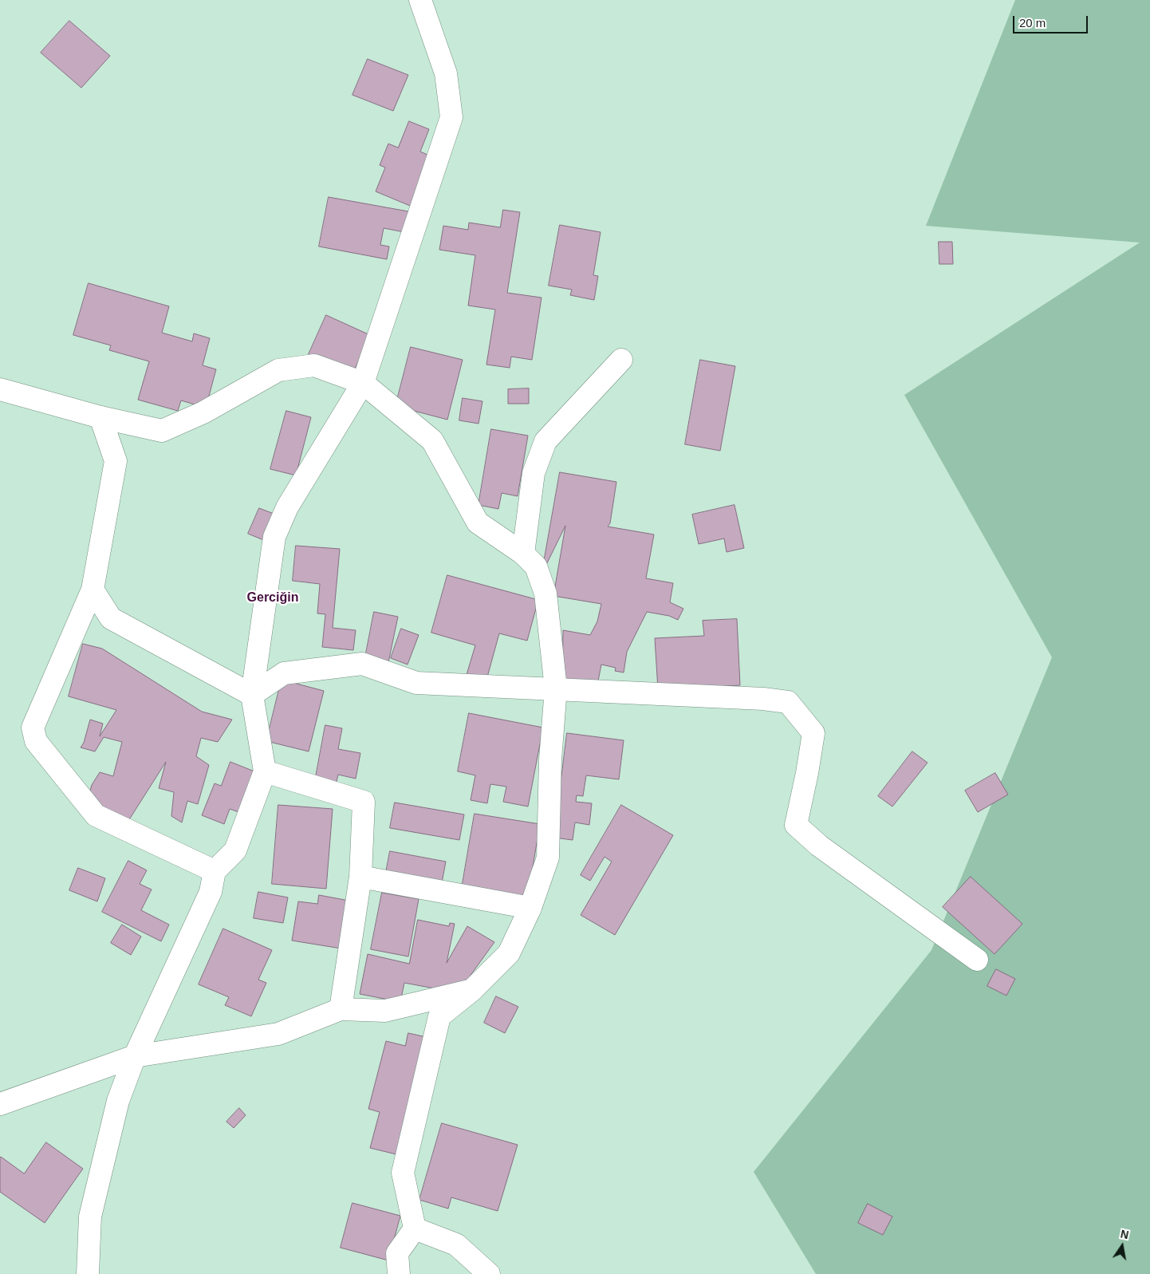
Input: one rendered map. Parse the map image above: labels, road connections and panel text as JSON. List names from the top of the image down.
{
  "districts": ["Gerciğin"],
  "scale_bar": "20 m",
  "north": "top"
}
